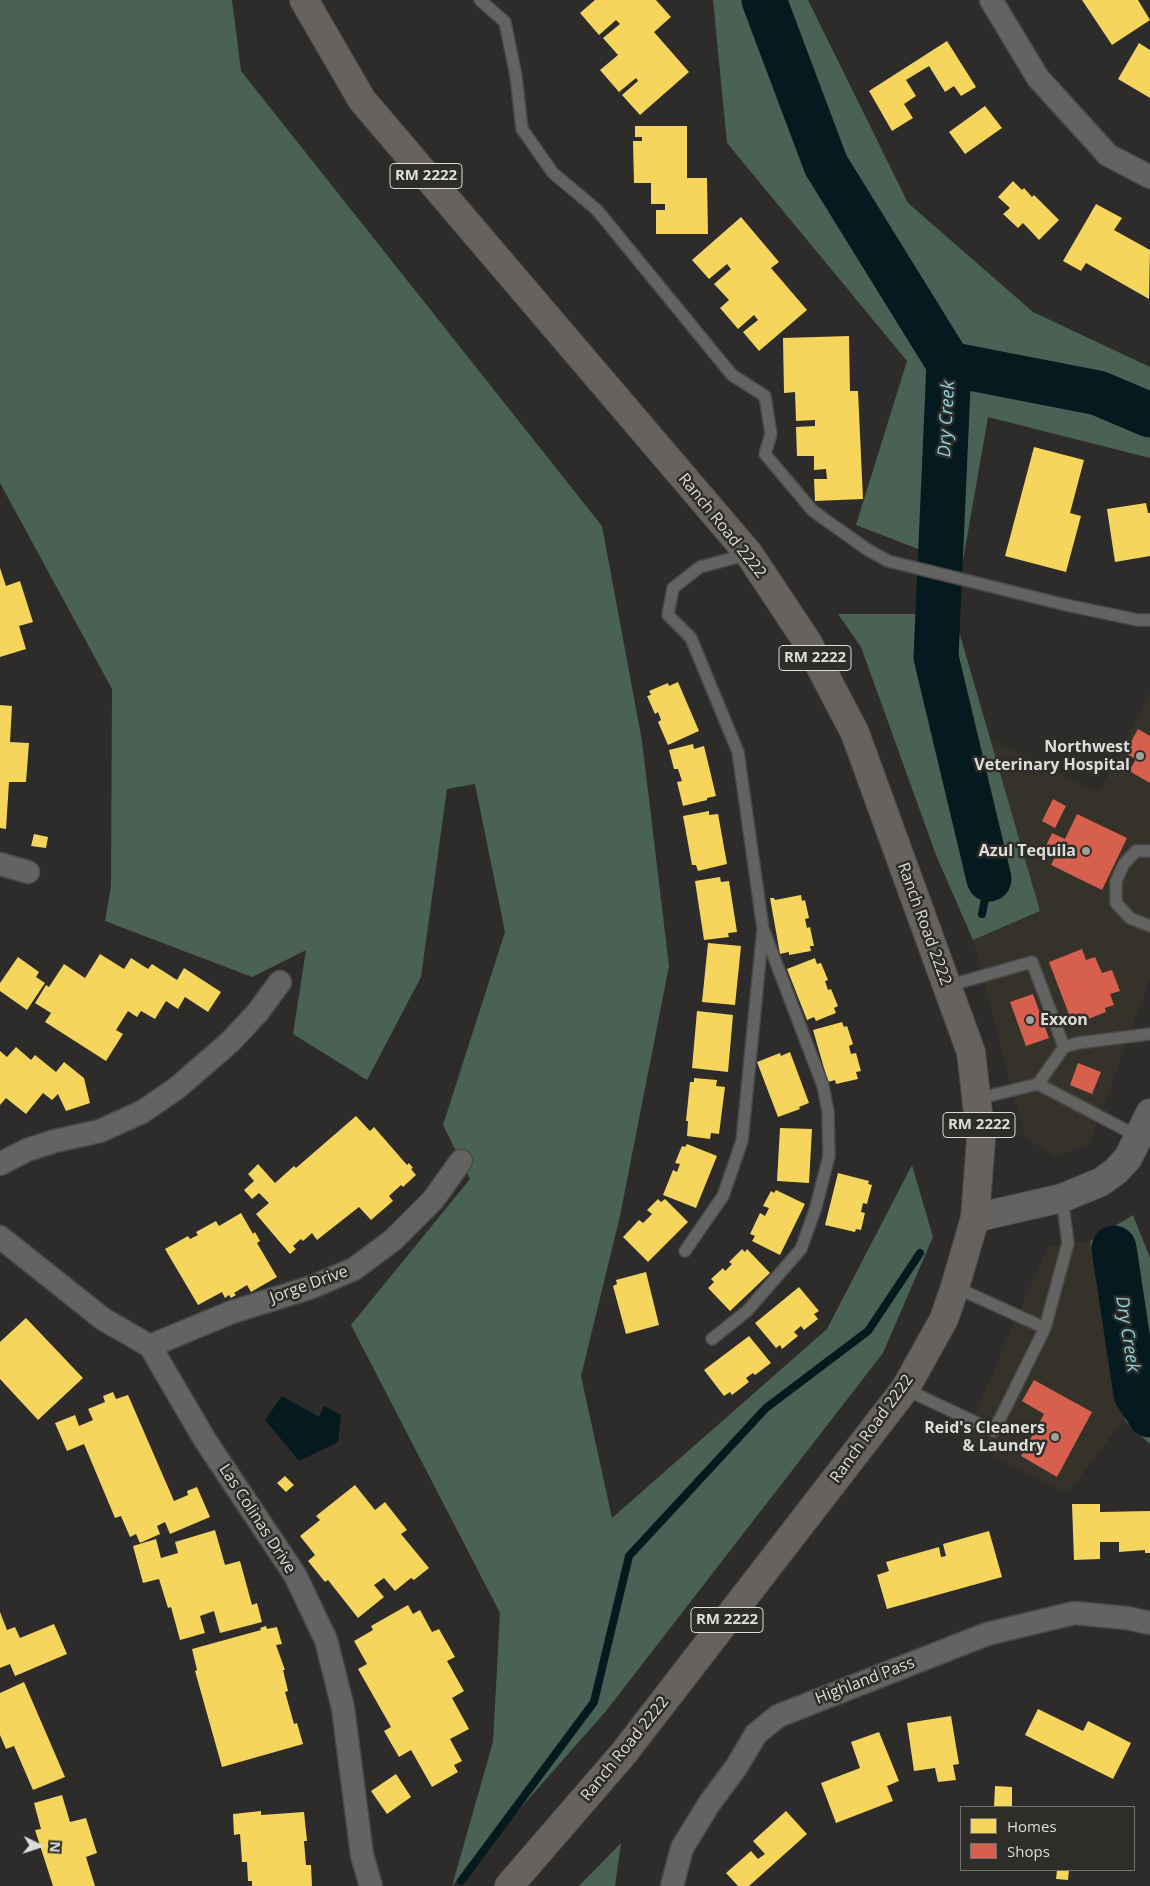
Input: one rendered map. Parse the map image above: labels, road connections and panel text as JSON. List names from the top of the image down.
{
  "streets": {
    "main road": ["RM 2222", "Ranch Road 2222"],
    "street": ["Jorge Drive", "Las Colinas Drive", "Highland Pass"]
  },
  "crossings": [
    ["Jorge Drive", "Las Colinas Drive"]
  ],
  "water": ["Dry Creek"],
  "places": [
    "Northwest Veterinary Hospital",
    "Azul Tequila",
    "Exxon",
    "Reid's Cleaners & Laundry"
  ],
  "legend": ["Homes", "Shops"],
  "north": "right"
}
